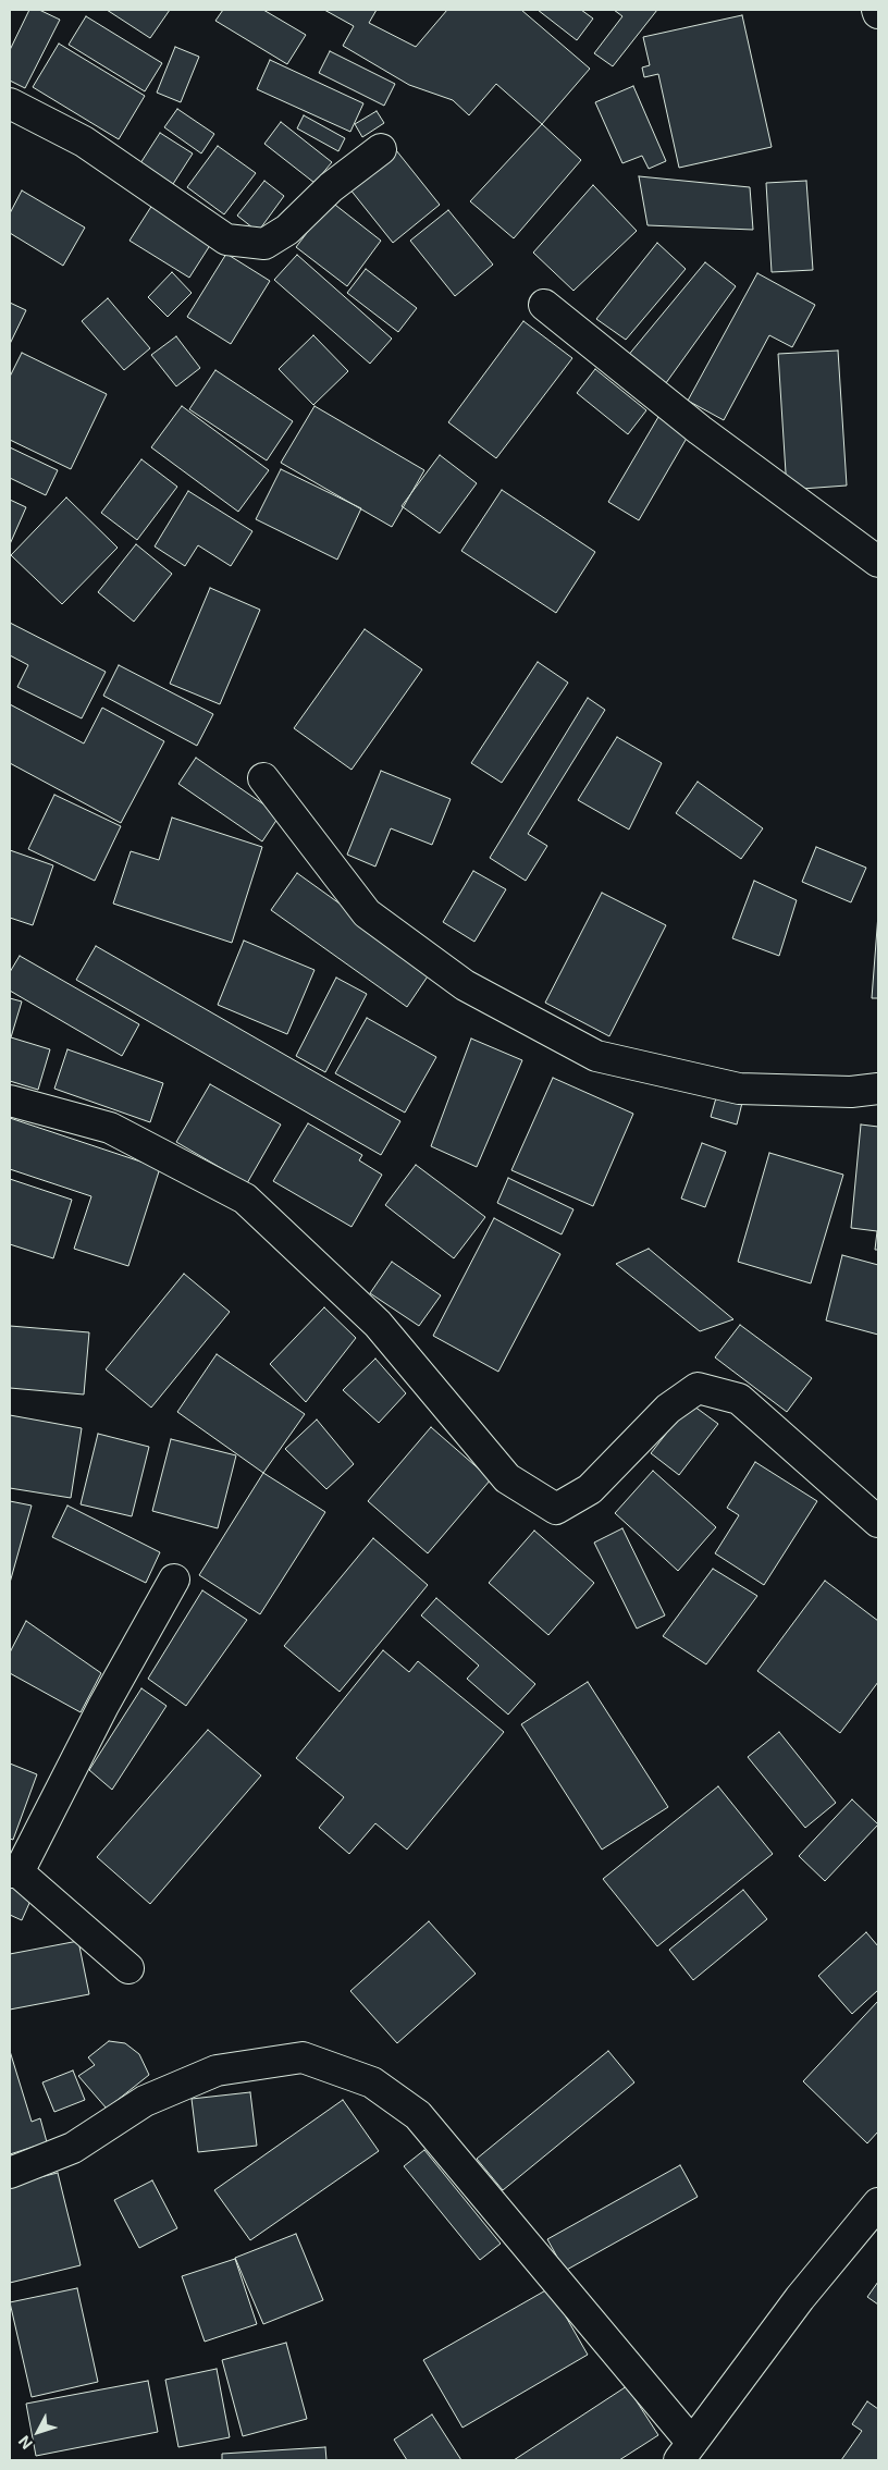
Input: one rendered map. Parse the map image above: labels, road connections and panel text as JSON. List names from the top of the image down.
{
  "north": "bottom left"
}
